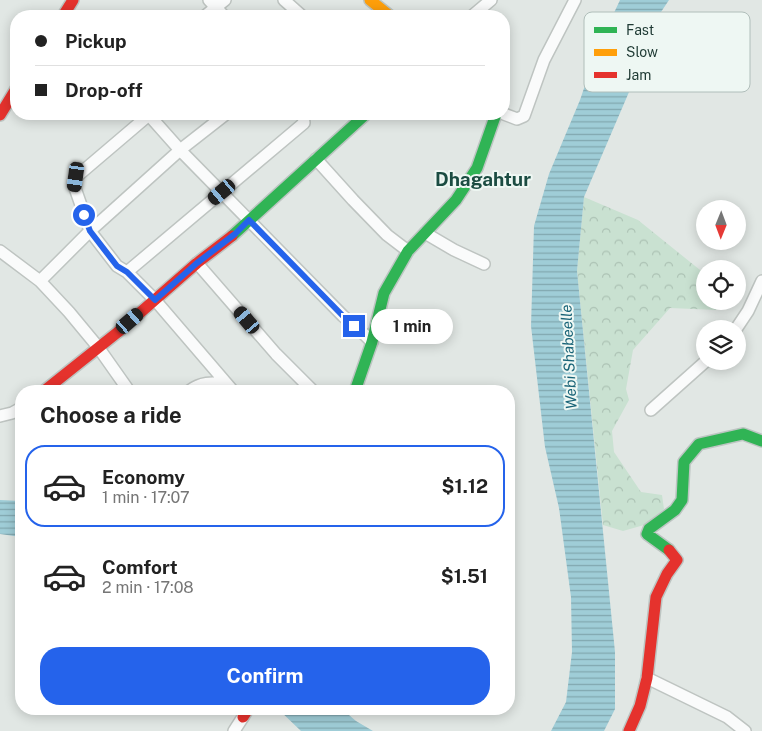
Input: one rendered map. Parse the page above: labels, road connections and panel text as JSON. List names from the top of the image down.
{
  "districts": ["Dhagahtur"],
  "water": ["Webi Shabeelle"],
  "legend": ["Fast", "Slow", "Jam"],
  "north": "bottom",
  "page": {
    "banner": ["Pickup", "Drop-off"],
    "bubble": "1 min",
    "heading": "Choose a ride",
    "list": [
      {
        "name": "Economy",
        "note": "1 min · 17:07",
        "value": "$1.12"
      },
      {
        "name": "Comfort",
        "note": "2 min · 17:08",
        "value": "$1.51"
      }
    ],
    "buttons": "Confirm"
  }
}
